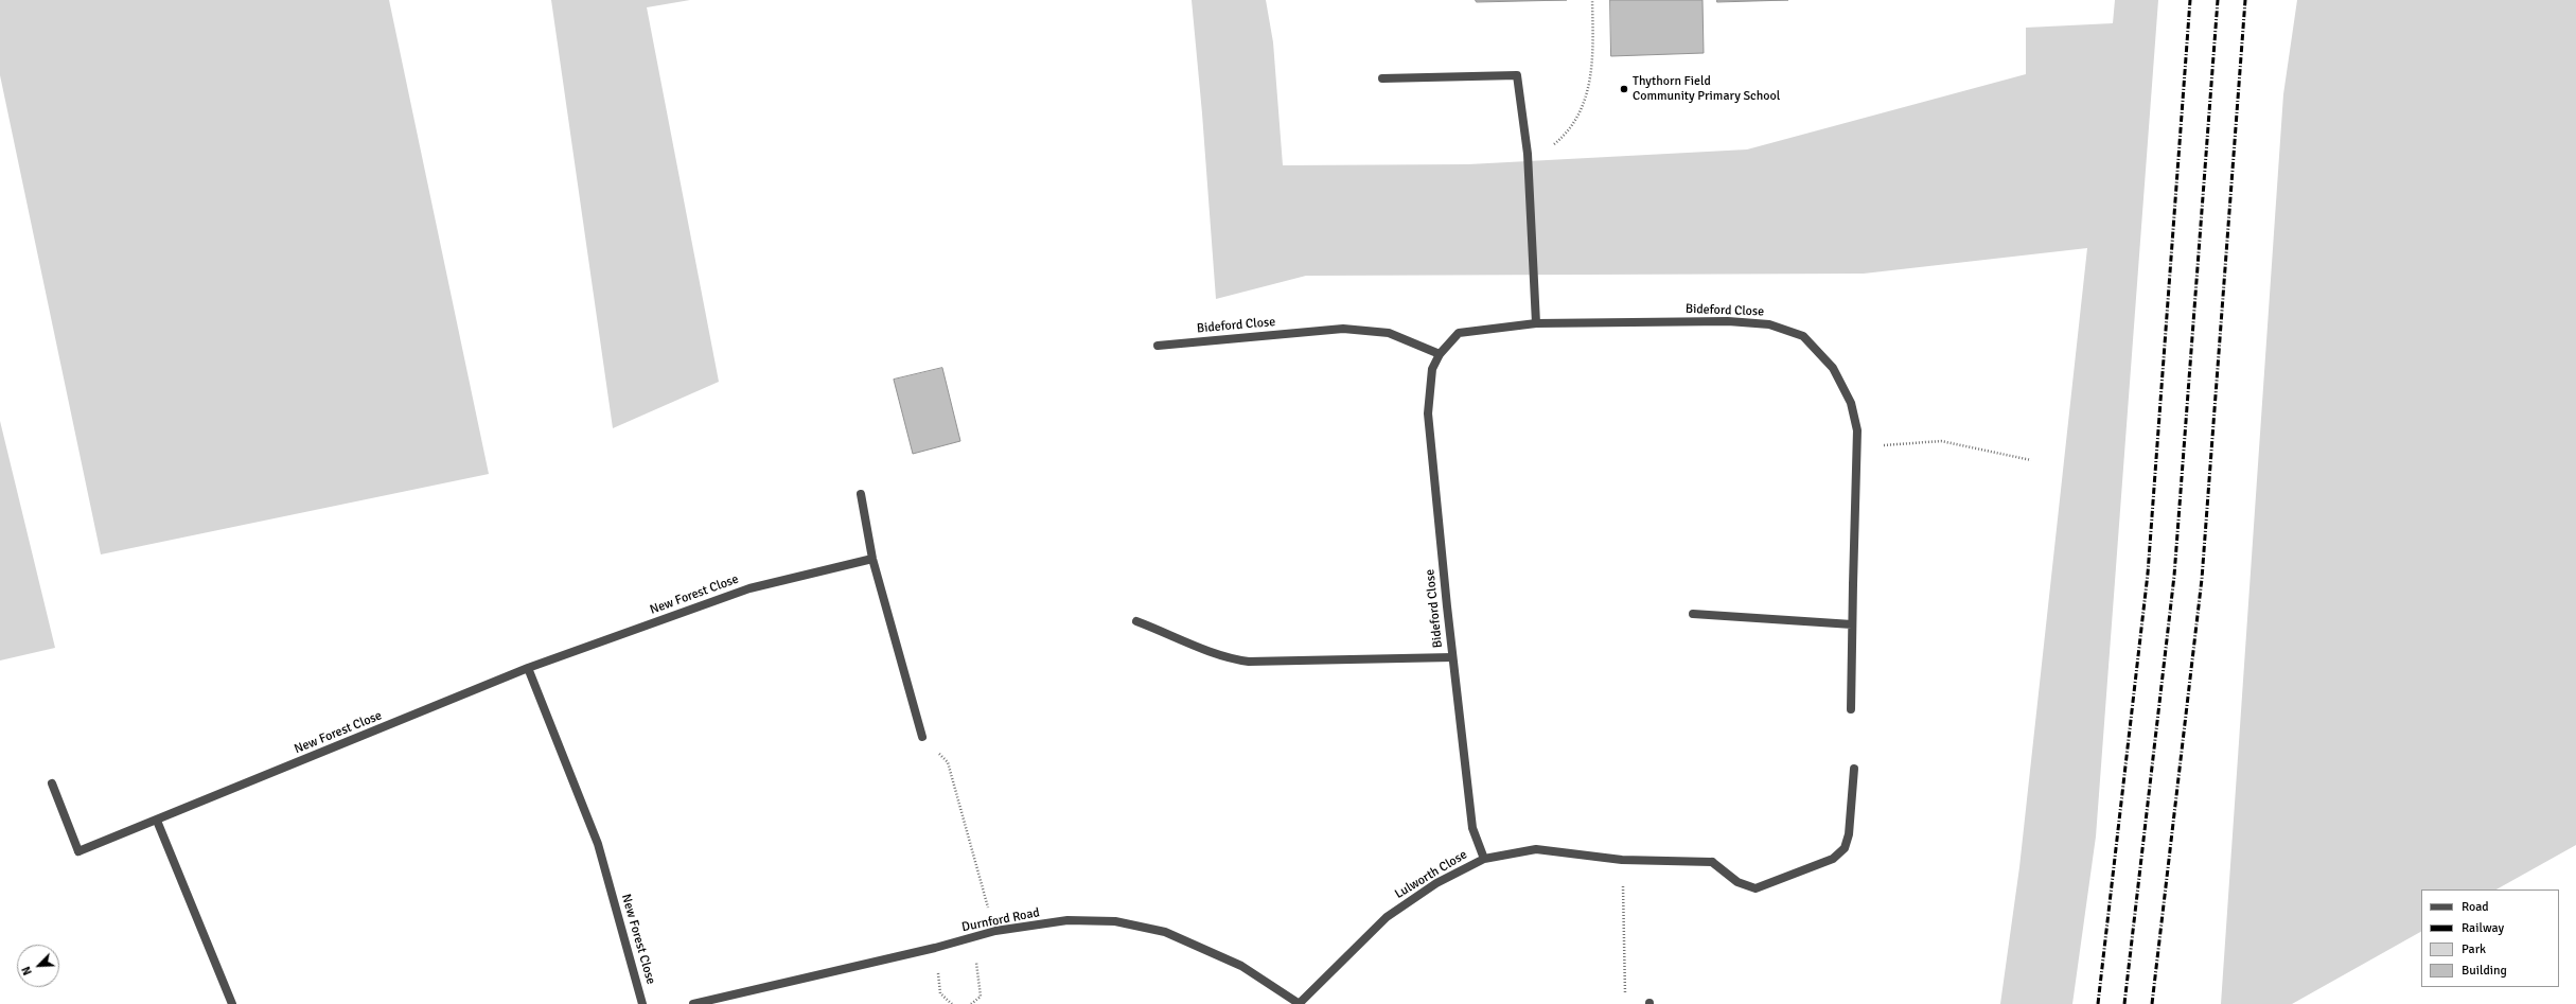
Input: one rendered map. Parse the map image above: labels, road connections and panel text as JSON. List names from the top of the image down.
{
  "streets": {
    "street": [
      "Bideford Close",
      "New Forest Close",
      "Lulworth Close",
      "Durnford Road"
    ]
  },
  "crossings": [
    ["Bideford Close", "Lulworth Close"],
    ["Lulworth Close", "Durnford Road"]
  ],
  "places": ["Thythorn Field Community Primary School"],
  "legend": [
    "Road",
    "Railway",
    "Park",
    "Building"
  ],
  "north": "bottom left"
}
